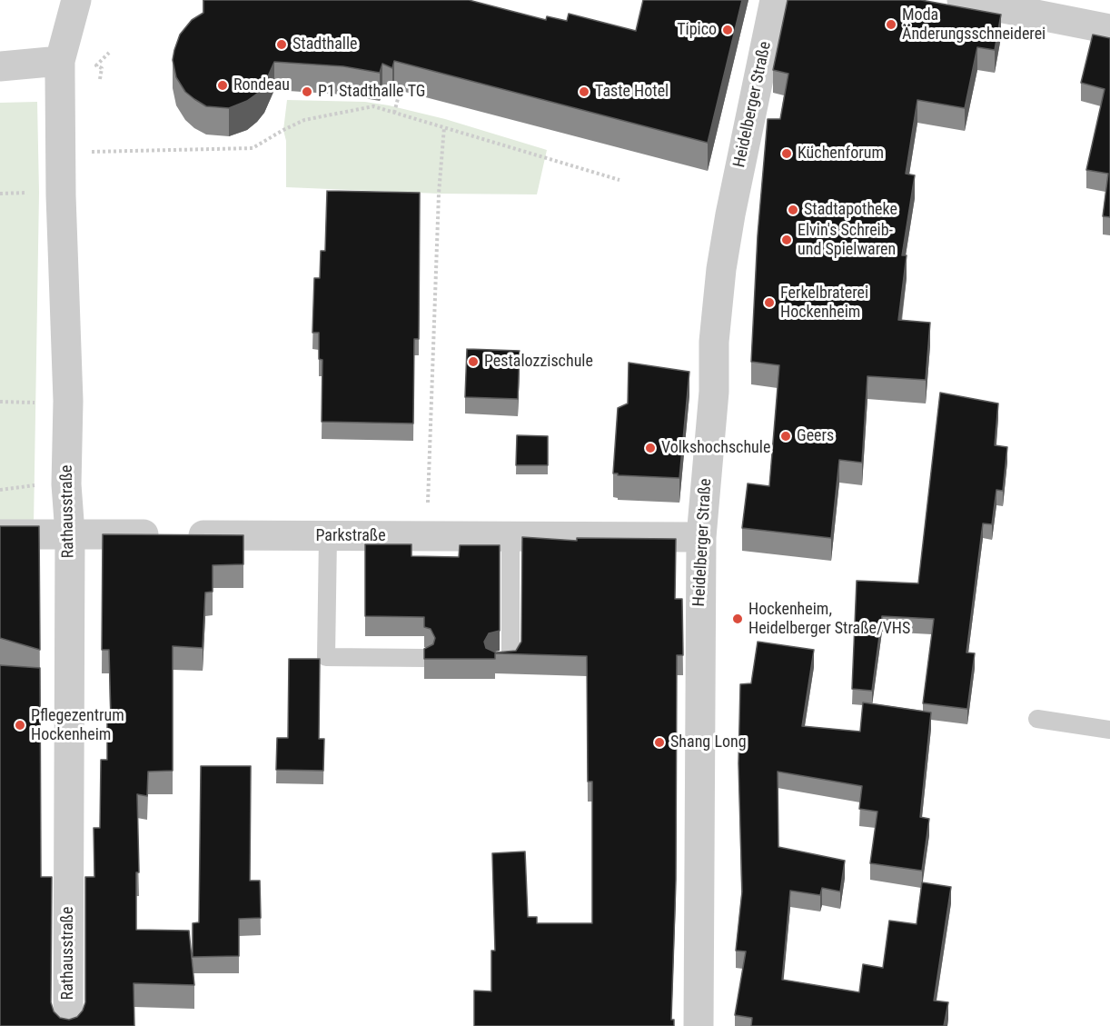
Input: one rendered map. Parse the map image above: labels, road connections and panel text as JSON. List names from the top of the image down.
{
  "streets": {
    "street": ["Heidelberger Straße", "Rathausstraße", "Parkstraße"]
  },
  "crossings": [
    ["Heidelberger Straße", "Parkstraße"],
    ["Rathausstraße", "Parkstraße"]
  ],
  "places": [
    "Moda Änderungsschneiderei",
    "Tipico",
    "Stadthalle",
    "Rondeau",
    "P1 Stadthalle TG",
    "Taste Hotel",
    "Küchenforum",
    "Stadtapotheke",
    "Elvin's Schreib- und Spielwaren",
    "Ferkelbraterei Hockenheim",
    "Pestalozzischule",
    "Geers",
    "Volkshochschule",
    "Hockenheim, Heidelberger Straße/VHS",
    "Pflegezentrum Hockenheim",
    "Shang Long"
  ]
}
